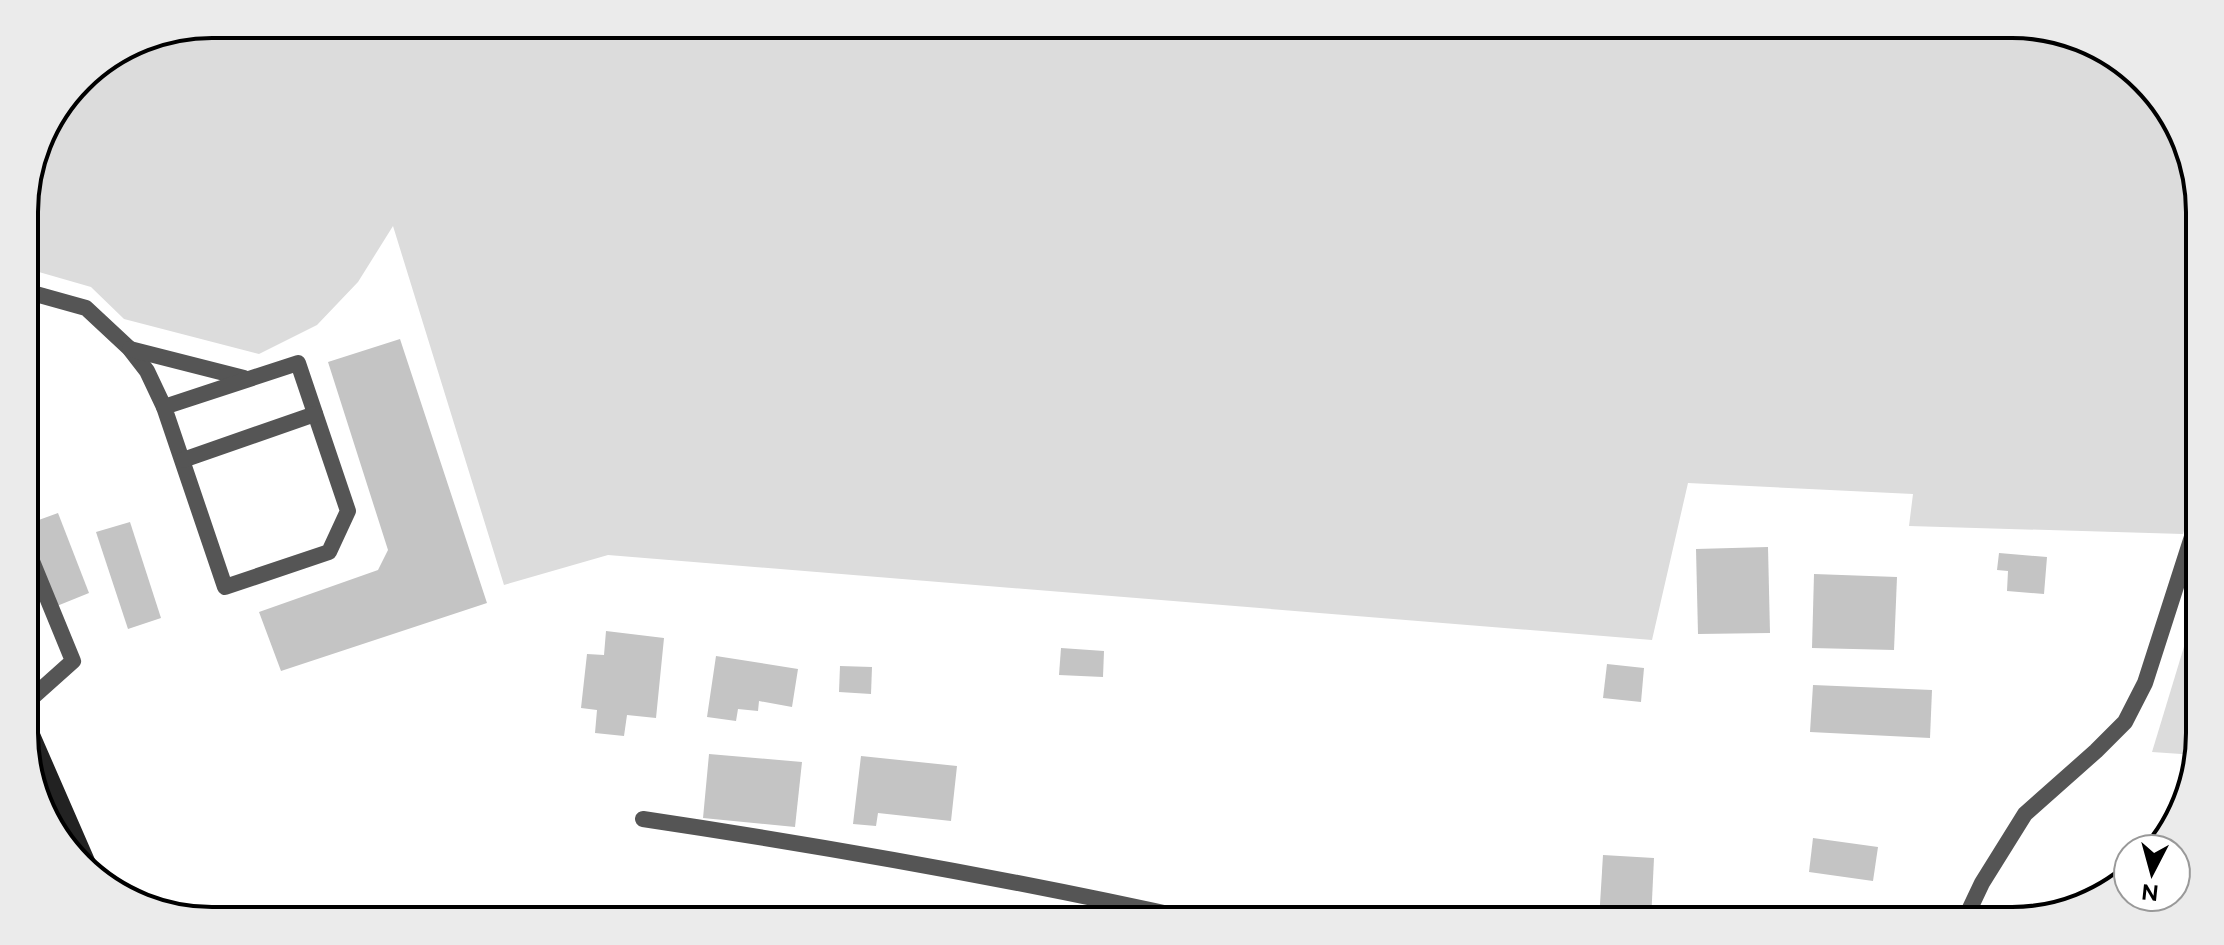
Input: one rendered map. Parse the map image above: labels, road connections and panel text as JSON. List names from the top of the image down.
{
  "north": "bottom"
}
